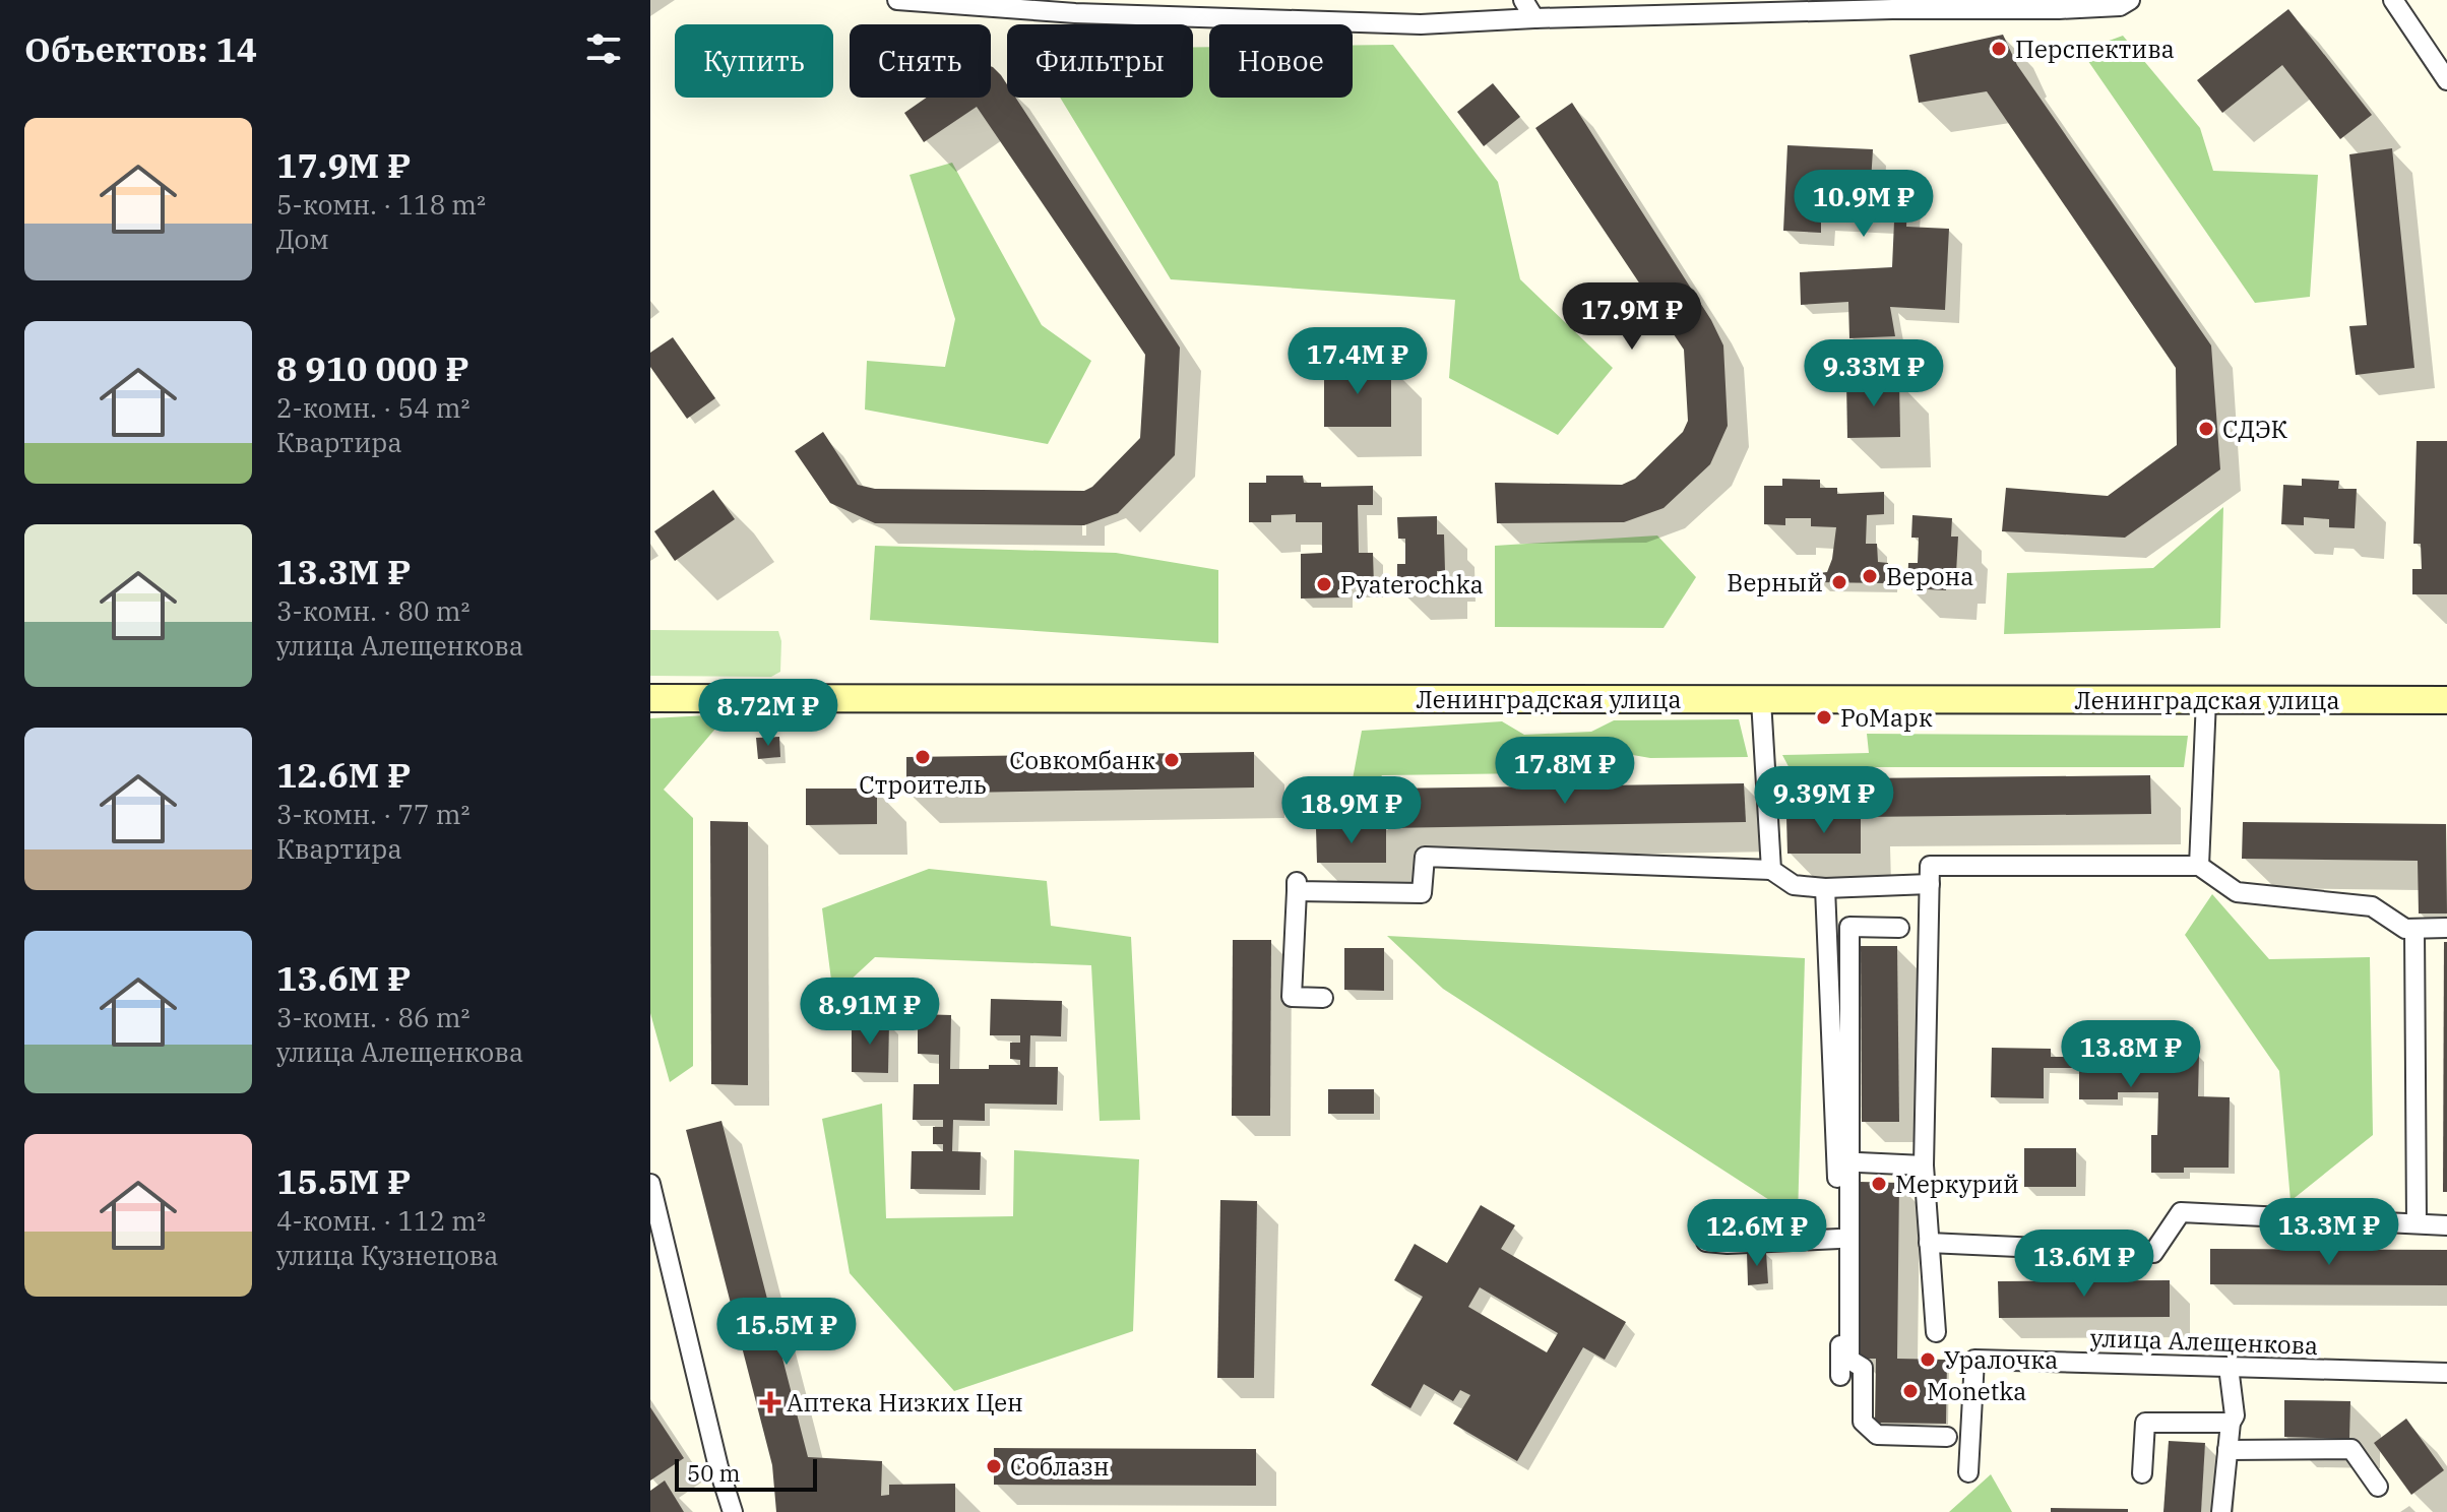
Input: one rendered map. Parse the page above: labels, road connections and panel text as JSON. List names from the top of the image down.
{
  "streets": {
    "main road": ["Ленинградская улица"],
    "street": ["улица Алещенкова"]
  },
  "places": {
    "other": [
      "Перспектива",
      "СДЭК",
      "Верона",
      "Верный",
      "Pyaterochka",
      "РоМарк",
      "Строитель",
      "Совкомбанк",
      "Меркурий",
      "Уралочка",
      "Monetka",
      "Соблазн"
    ],
    "health": ["Аптека Низких Цен"]
  },
  "scale_bar": "50 m",
  "page": {
    "heading": "Объектов: 14",
    "chip": [
      "Купить",
      "Снять",
      "Фильтры",
      "Новое"
    ],
    "list": [
      {
        "name": "17.9M ₽",
        "note": "5-комн. · 118 m² · Дом"
      },
      {
        "name": "8 910 000 ₽",
        "note": "2-комн. · 54 m² · Квартира"
      },
      {
        "name": "13.3M ₽",
        "note": "3-комн. · 80 m² · улица Алещенкова"
      },
      {
        "name": "12.6M ₽",
        "note": "3-комн. · 77 m² · Квартира"
      },
      {
        "name": "13.6M ₽",
        "note": "3-комн. · 86 m² · улица Алещенкова"
      },
      {
        "name": "15.5M ₽",
        "note": "4-комн. · 112 m² · улица Кузнецова"
      }
    ],
    "price": [
      "10.9M ₽",
      "17.9M ₽",
      "17.4M ₽",
      "9.33M ₽",
      "8.72M ₽",
      "17.8M ₽",
      "9.39M ₽",
      "18.9M ₽",
      "8.91M ₽",
      "13.8M ₽",
      "13.3M ₽",
      "12.6M ₽",
      "13.6M ₽",
      "15.5M ₽"
    ],
    "scale": "50 m"
  }
}
